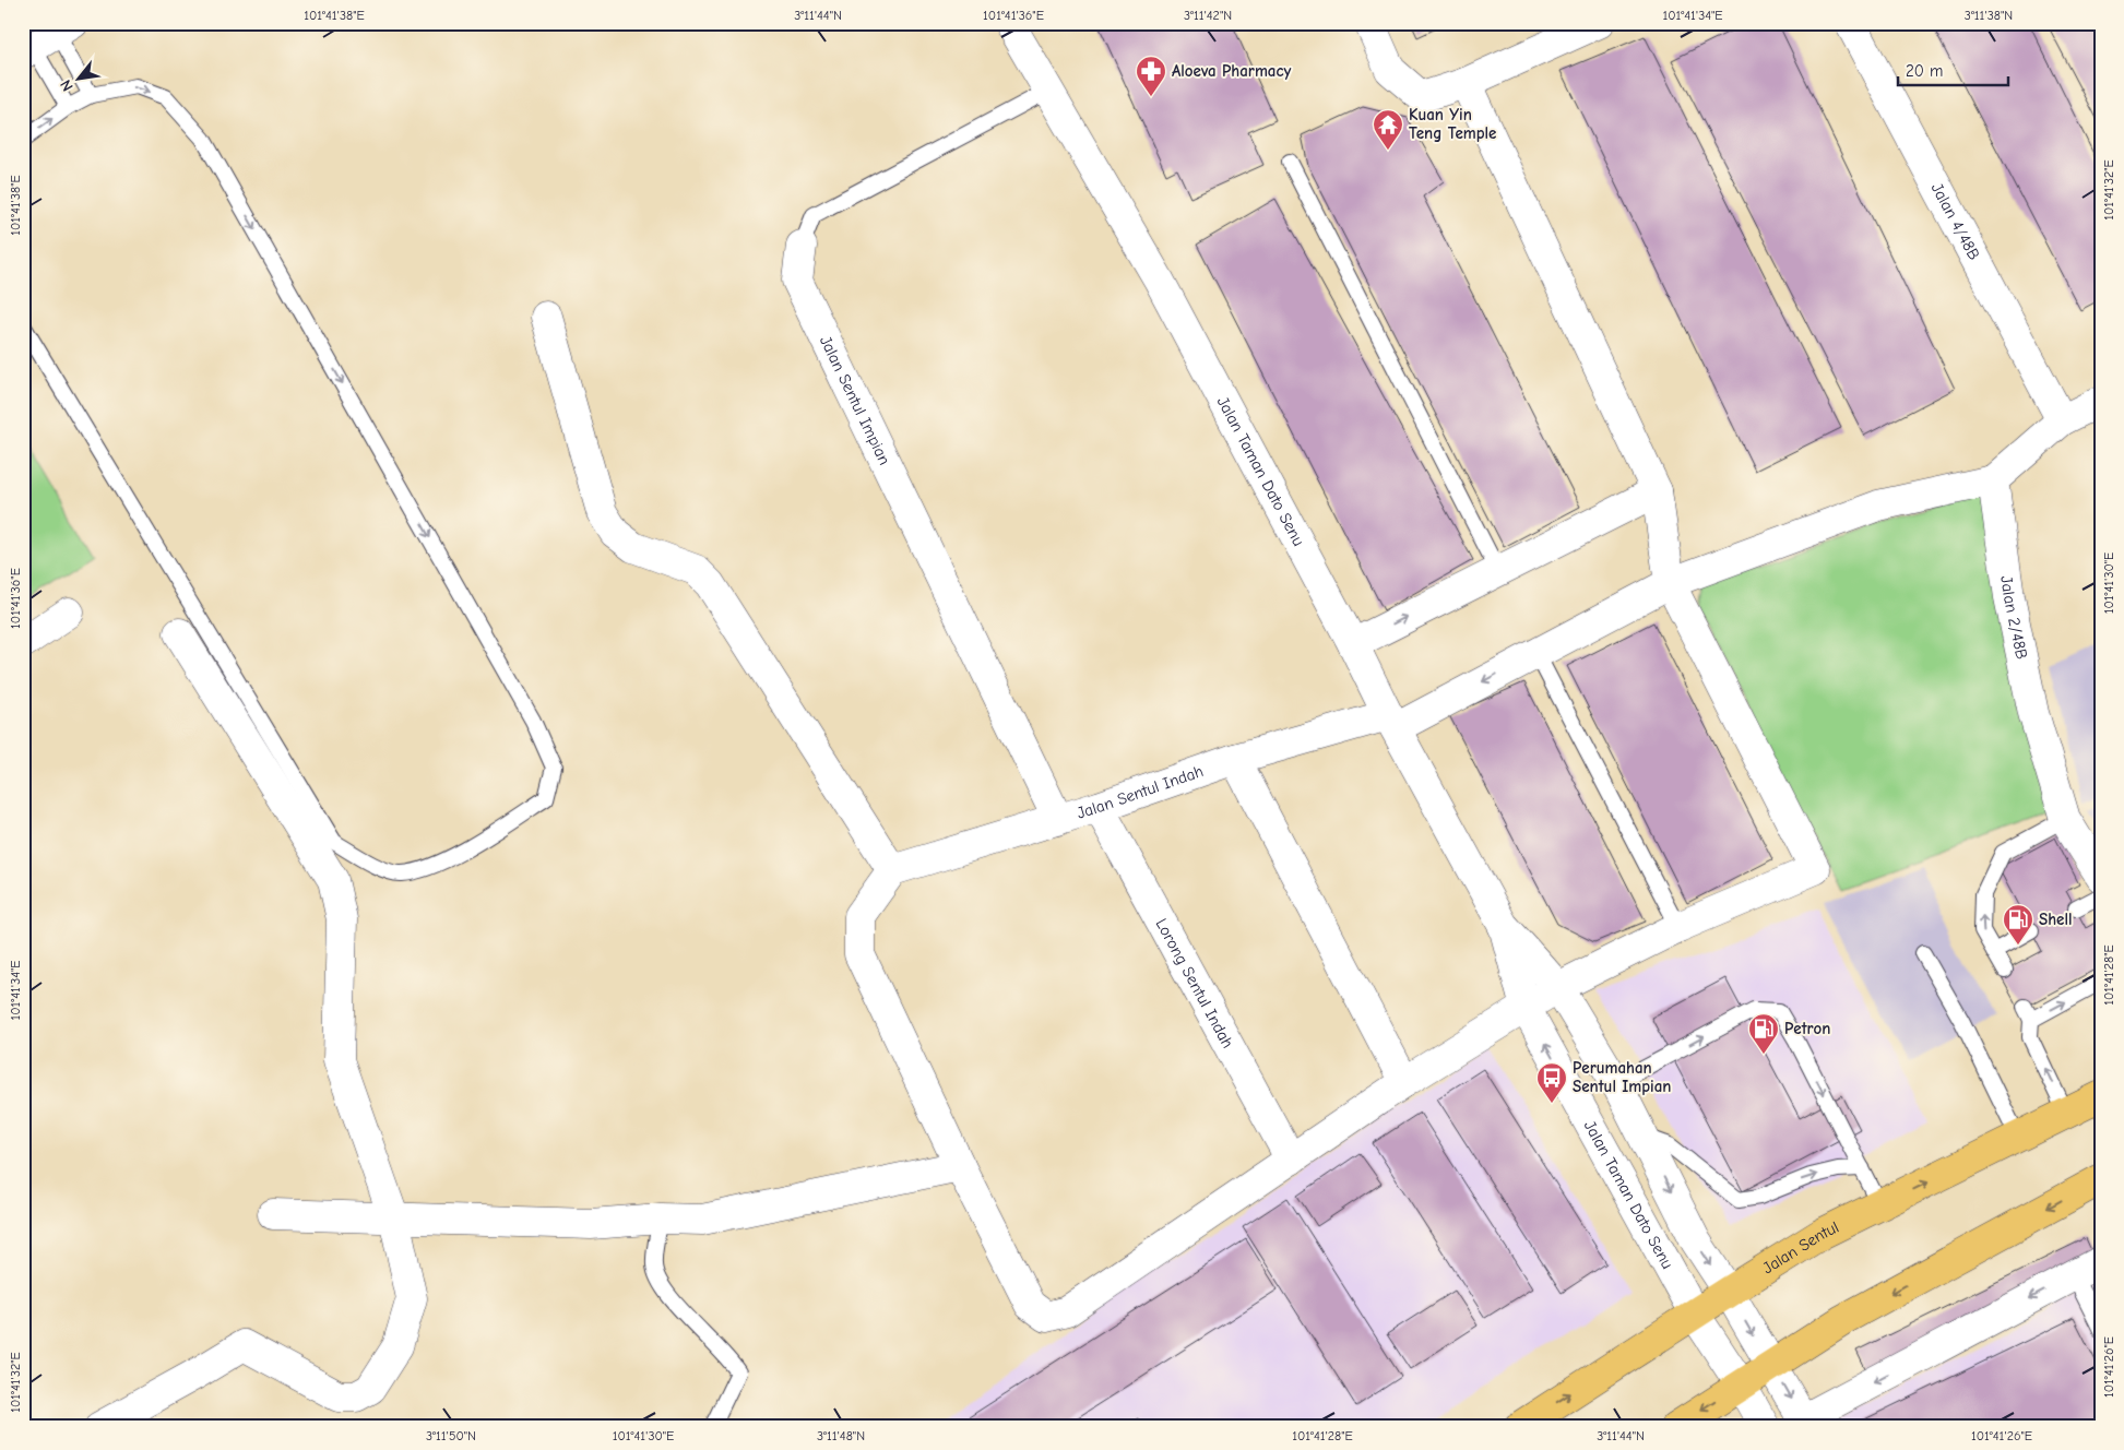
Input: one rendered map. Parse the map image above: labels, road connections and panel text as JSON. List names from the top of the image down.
{
  "streets": {
    "main road": ["Jalan Sentul"],
    "street": [
      "Jalan 4/48B",
      "Jalan Sentul Impian",
      "Jalan Taman Dato Senu",
      "Jalan 2/48B",
      "Jalan Sentul Indah",
      "Lorong Sentul Indah"
    ]
  },
  "crossings": [
    ["Jalan Sentul Impian", "Jalan Taman Dato Senu"],
    ["Jalan Sentul Impian", "Jalan Sentul Indah"],
    ["Jalan Taman Dato Senu", "Jalan Sentul Indah"],
    ["Jalan Taman Dato Senu", "Jalan Sentul"],
    ["Jalan 2/48B", "Jalan Sentul Indah"],
    ["Jalan Sentul Indah", "Lorong Sentul Indah"]
  ],
  "places": {
    "pharmacy": ["Aloeva Pharmacy"],
    "temple": ["Kuan Yin Teng Temple"],
    "fuel station": ["Shell", "Petron"],
    "bus stop": ["Perumahan Sentul Impian"]
  },
  "scale_bar": "20 m",
  "north": "bottom left",
  "coordinates": [
    "101°41'38\"E",
    "3°11'44\"N",
    "101°41'36\"E",
    "3°11'42\"N",
    "101°41'34\"E",
    "3°11'38\"N",
    "101°41'32\"E",
    "101°41'30\"E",
    "101°41'28\"E",
    "101°41'26\"E",
    "3°11'50\"N",
    "3°11'48\"N"
  ]
}
